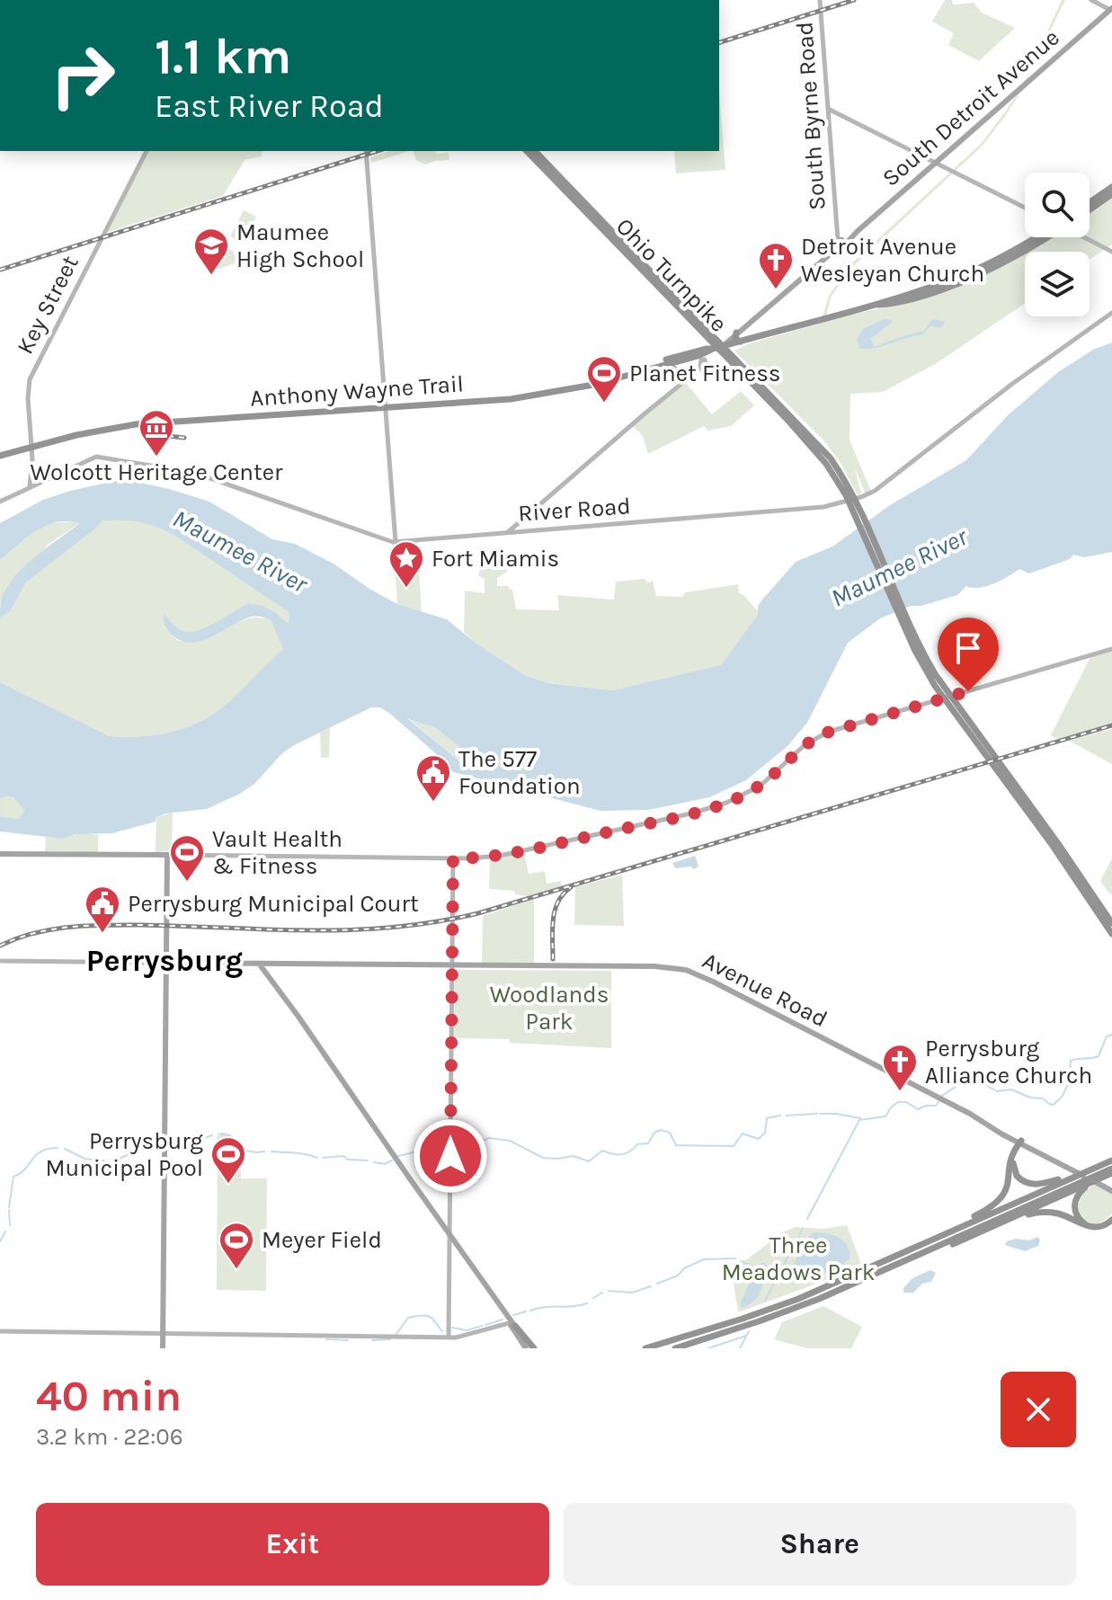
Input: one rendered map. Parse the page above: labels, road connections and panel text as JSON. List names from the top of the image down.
{
  "streets": {
    "highway": ["Ohio Turnpike", "Anthony Wayne Trail"],
    "main road": ["South Detroit Avenue", "Avenue Road"],
    "street": ["South Byrne Road", "Key Street", "River Road"]
  },
  "crossings": [
    ["South Detroit Avenue", "South Byrne Road"],
    ["South Detroit Avenue", "Anthony Wayne Trail"],
    ["Key Street", "Anthony Wayne Trail"],
    ["Key Street", "River Road"]
  ],
  "districts": ["Perrysburg"],
  "water": ["Maumee River"],
  "parks": ["Woodlands Park", "Three Meadows Park"],
  "places": {
    "school or university": ["Maumee High School"],
    "church": ["Detroit Avenue Wesleyan Church", "Perrysburg Alliance Church"],
    "sports": [
      "Planet Fitness",
      "Vault Health & Fitness",
      "Perrysburg Municipal Pool",
      "Meyer Field"
    ],
    "museum": ["Wolcott Heritage Center"],
    "place": ["Fort Miamis"],
    "public building": ["The 577 Foundation", "Perrysburg Municipal Court"]
  },
  "page": {
    "turn": ["1.1 km", "East River Road"],
    "heading": ["40 min", "3.2 km · 22:06"],
    "buttons": ["Exit", "Share"]
  }
}
